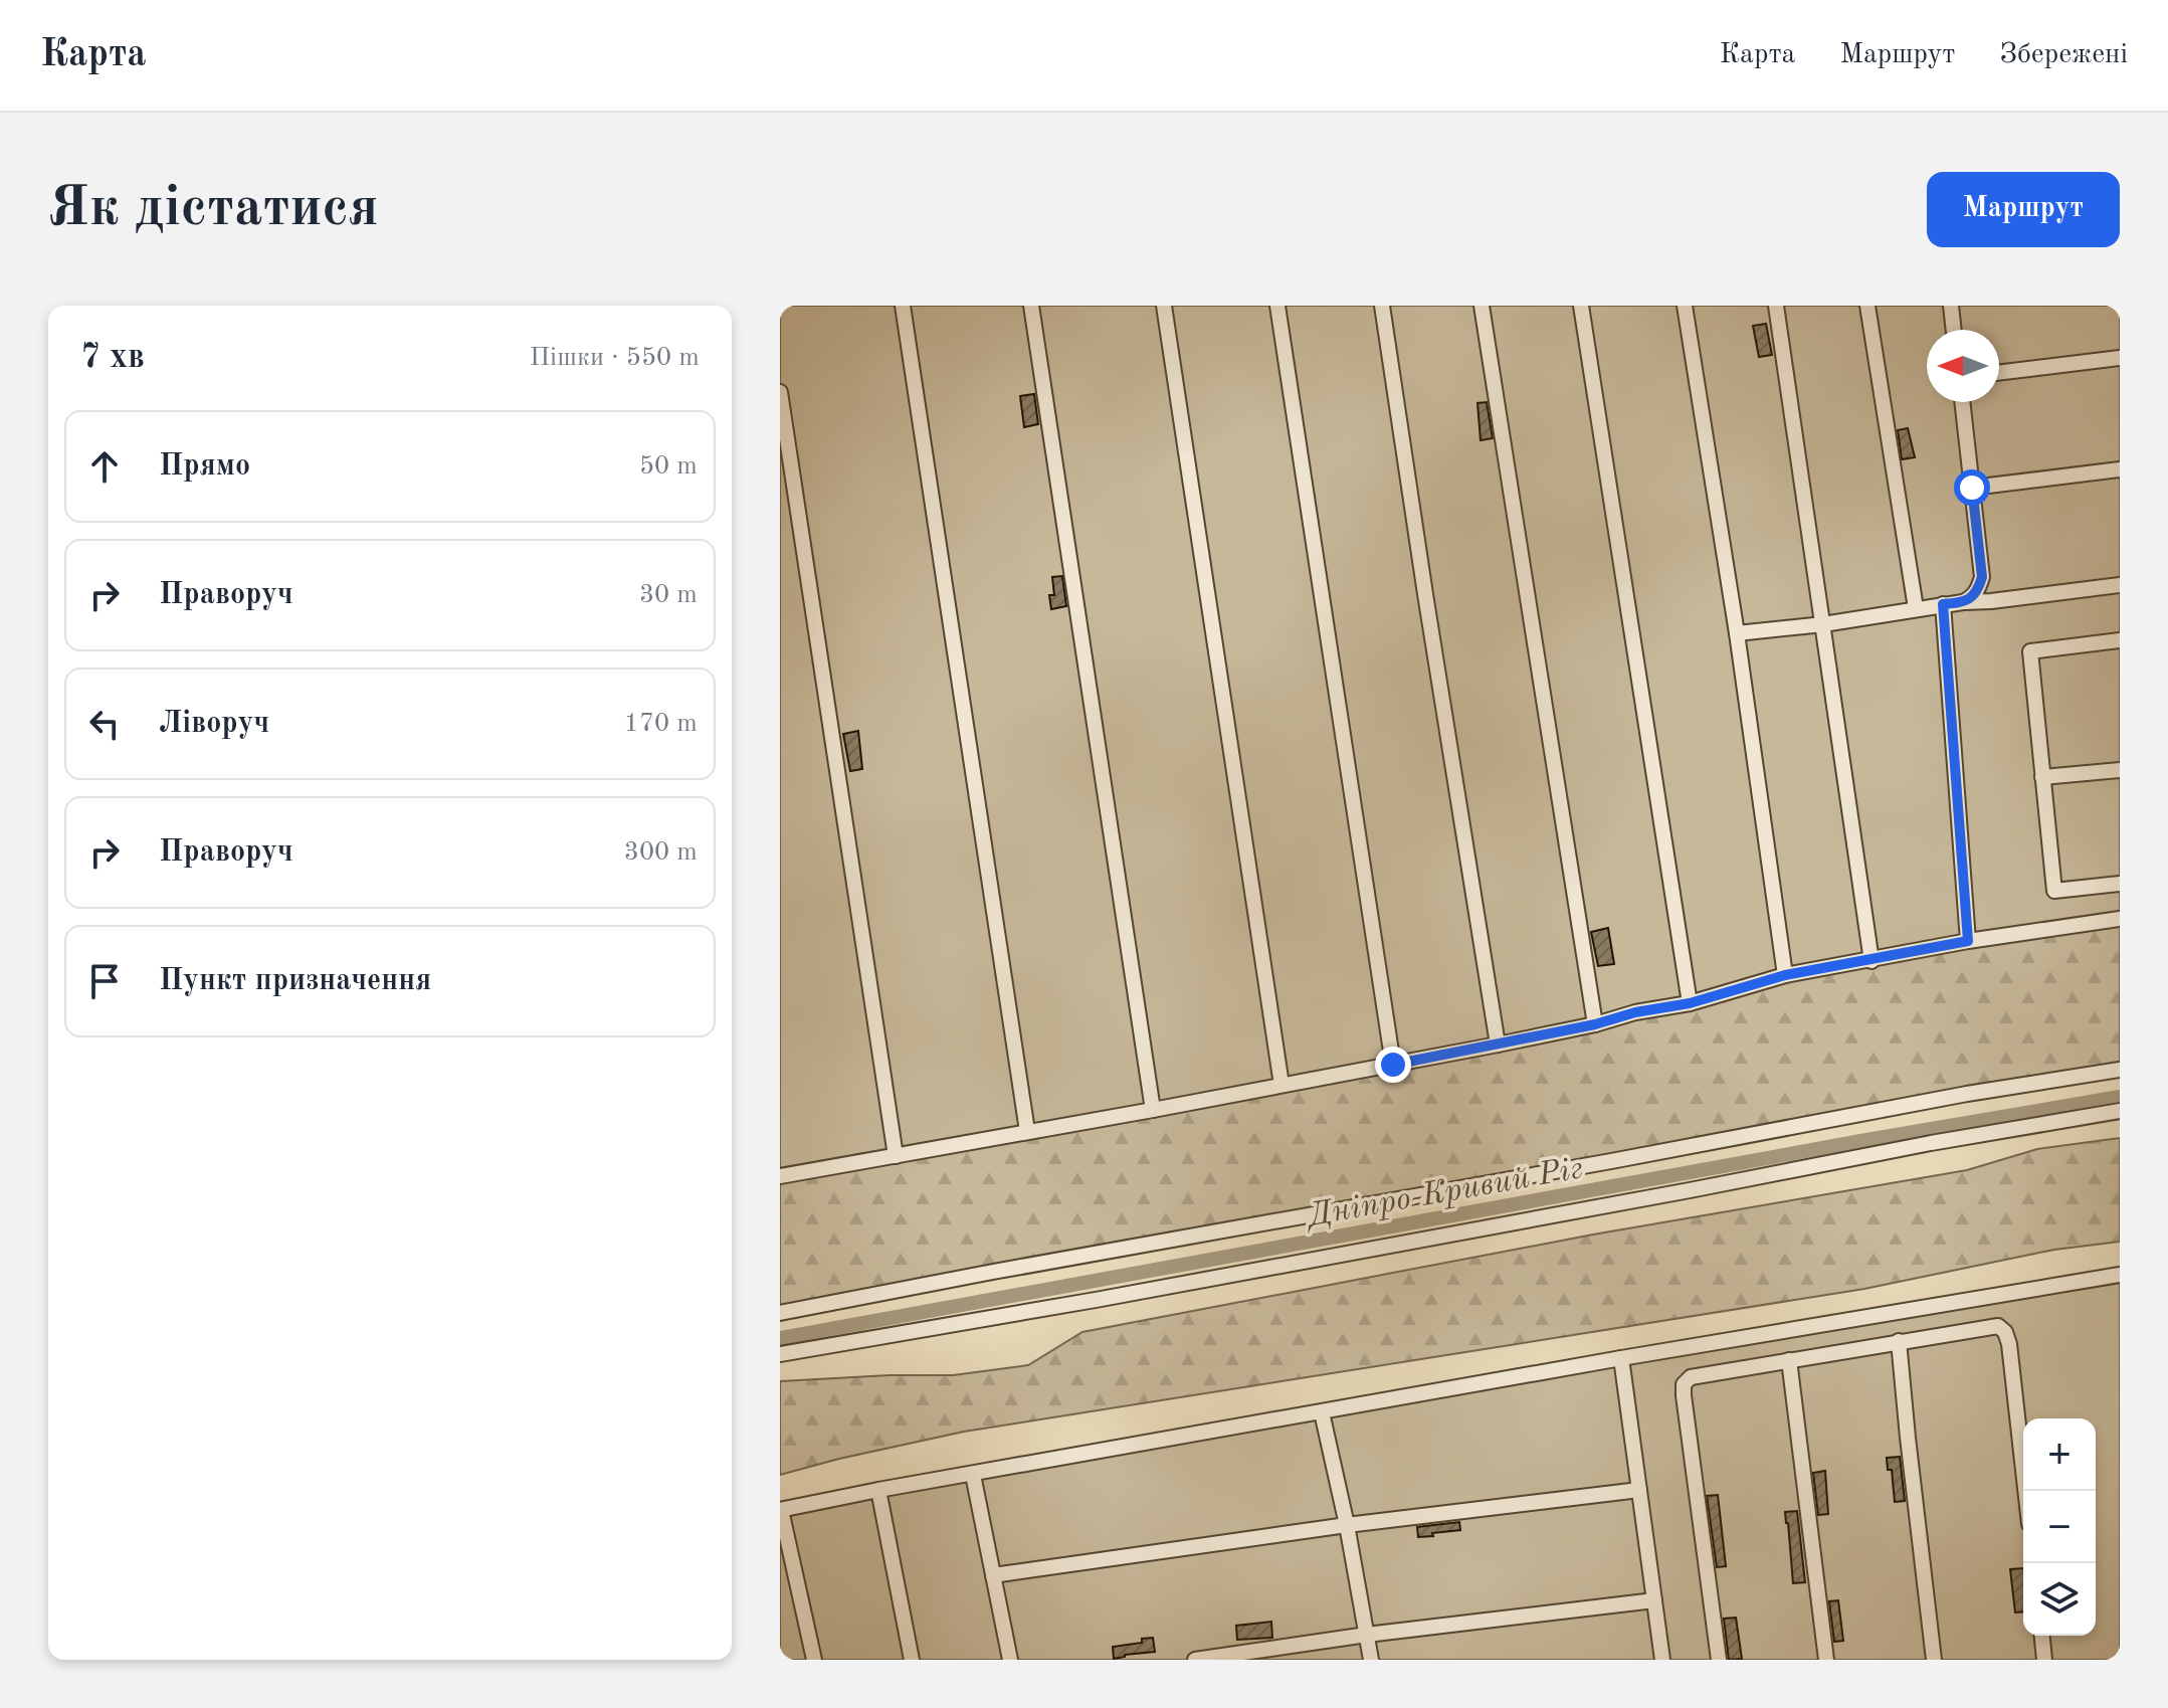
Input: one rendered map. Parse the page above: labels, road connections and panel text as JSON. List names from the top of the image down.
{
  "water": ["Дніпро-Кривий Ріг"],
  "north": "left",
  "page": {
    "header": "Карта",
    "nav": ["Карта", "Маршрут", "Збережені"],
    "buttons": "Маршрут",
    "title": "Як дістатися",
    "heading": ["7 хв", "Пішки · 550 m"],
    "list": [
      ["Прямо", "50 m"],
      ["Праворуч", "30 m"],
      ["Ліворуч", "170 m"],
      ["Праворуч", "300 m"],
      "Пункт призначення"
    ],
    "map_buttons": ["+", "−"]
  }
}
